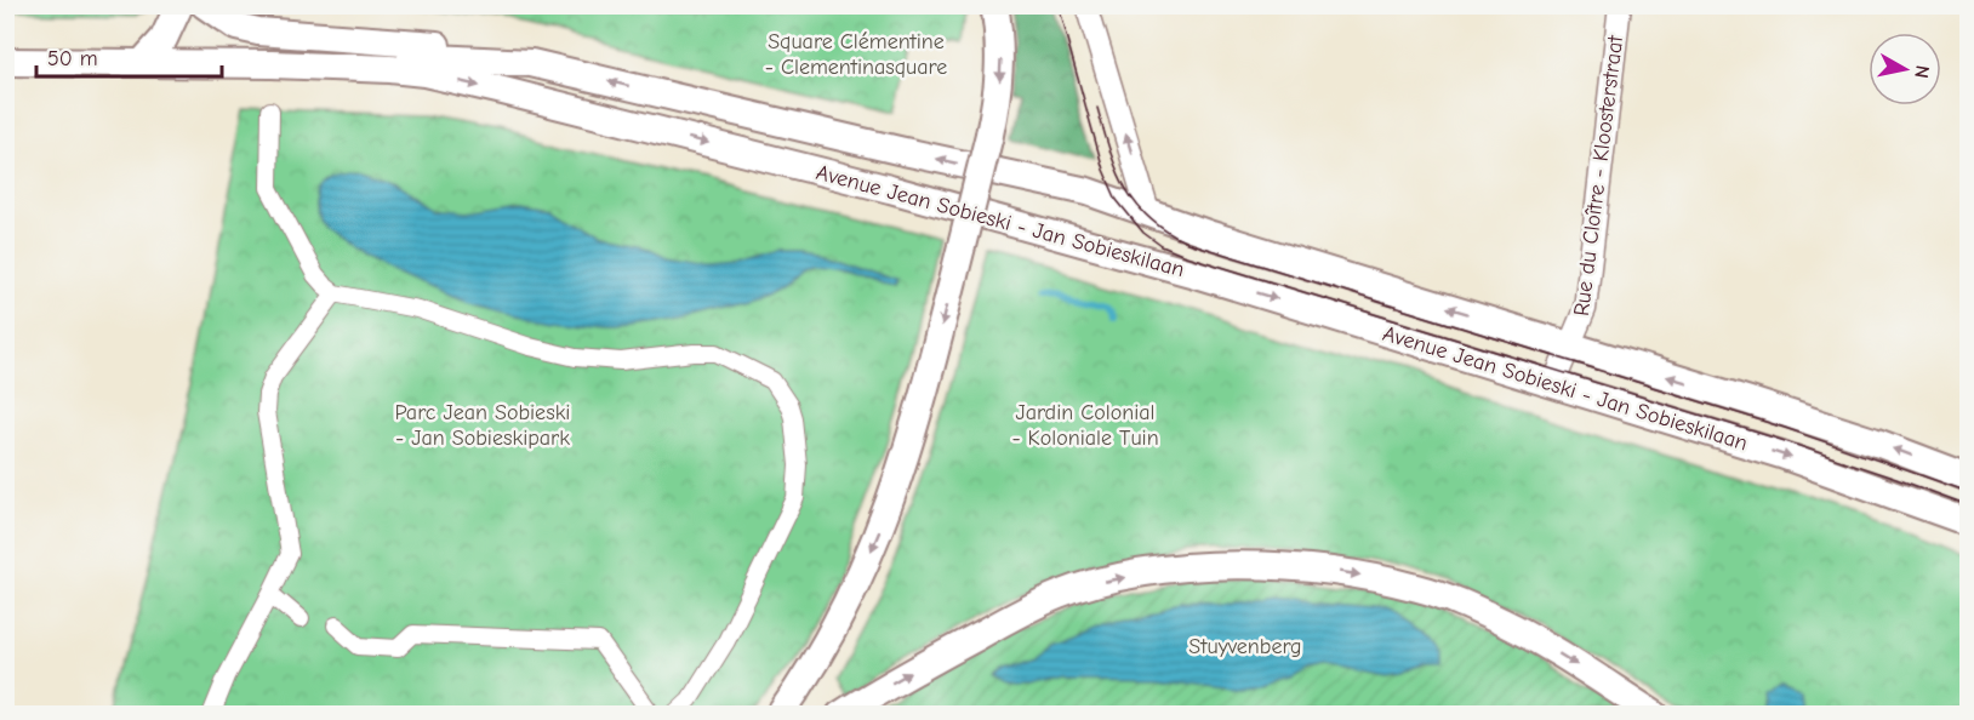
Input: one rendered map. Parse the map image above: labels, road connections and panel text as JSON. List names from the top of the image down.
{
  "streets": {
    "street": ["Rue du Cloître - Kloosterstraat", "Avenue Jean Sobieski - Jan Sobieskilaan"]
  },
  "crossings": [
    ["Rue du Cloître - Kloosterstraat", "Avenue Jean Sobieski - Jan Sobieskilaan"]
  ],
  "parks": [
    "Square Clémentine - Clementinasquare",
    "Parc Jean Sobieski - Jan Sobieskipark",
    "Jardin Colonial - Koloniale Tuin",
    "Stuyvenberg"
  ],
  "scale_bar": "50 m",
  "north": "right"
}
